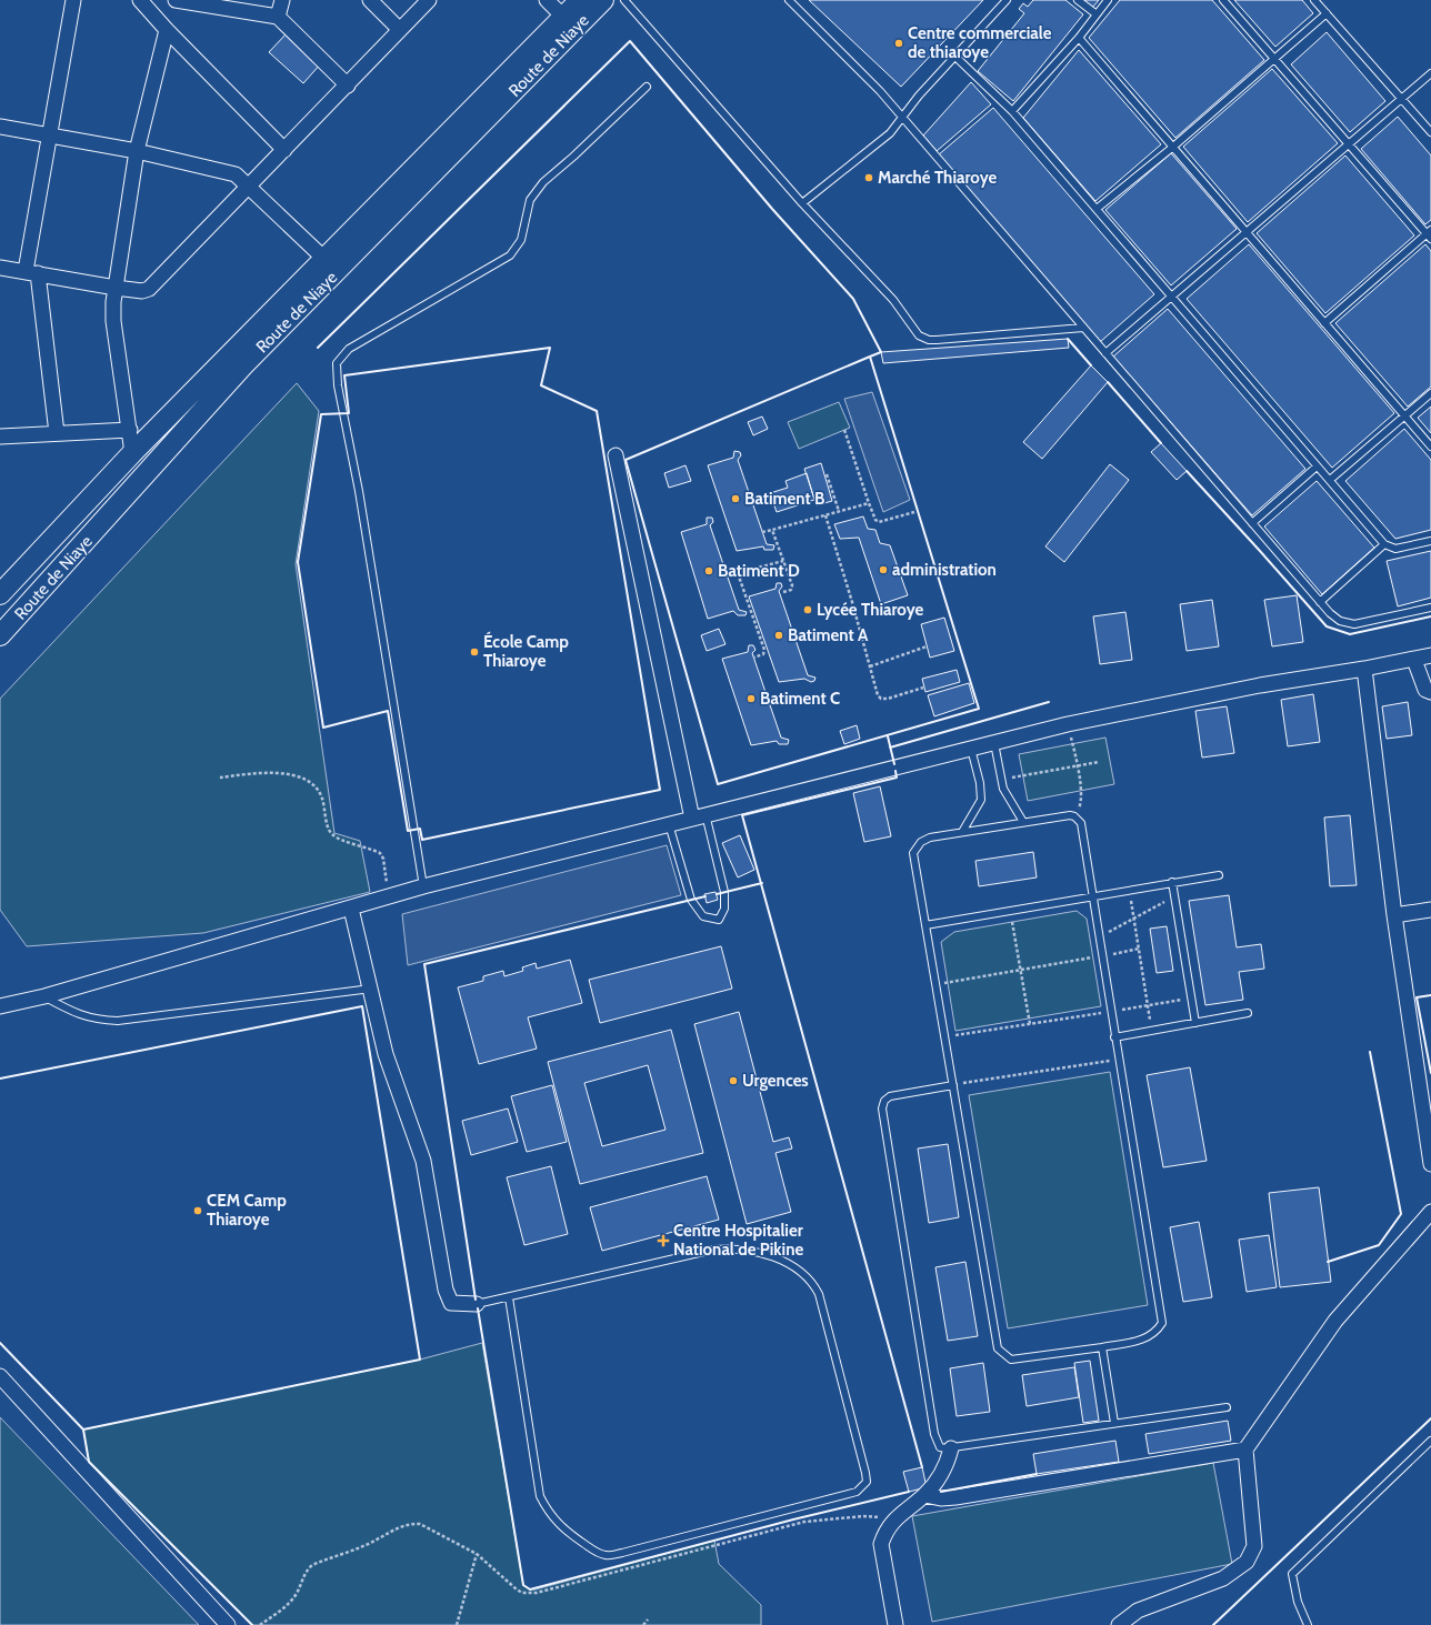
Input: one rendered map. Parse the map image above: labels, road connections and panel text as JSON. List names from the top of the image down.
{
  "streets": {
    "main road": ["Route de Niaye"]
  },
  "places": {
    "other": [
      "Centre commerciale de thiaroye",
      "Marché Thiaroye",
      "Batiment B",
      "administration",
      "Batiment D",
      "Lycée Thiaroye",
      "Batiment A",
      "École Camp Thiaroye",
      "Batiment C",
      "Urgences",
      "CEM Camp Thiaroye"
    ],
    "health": ["Centre Hospitalier National de Pikine"]
  }
}
